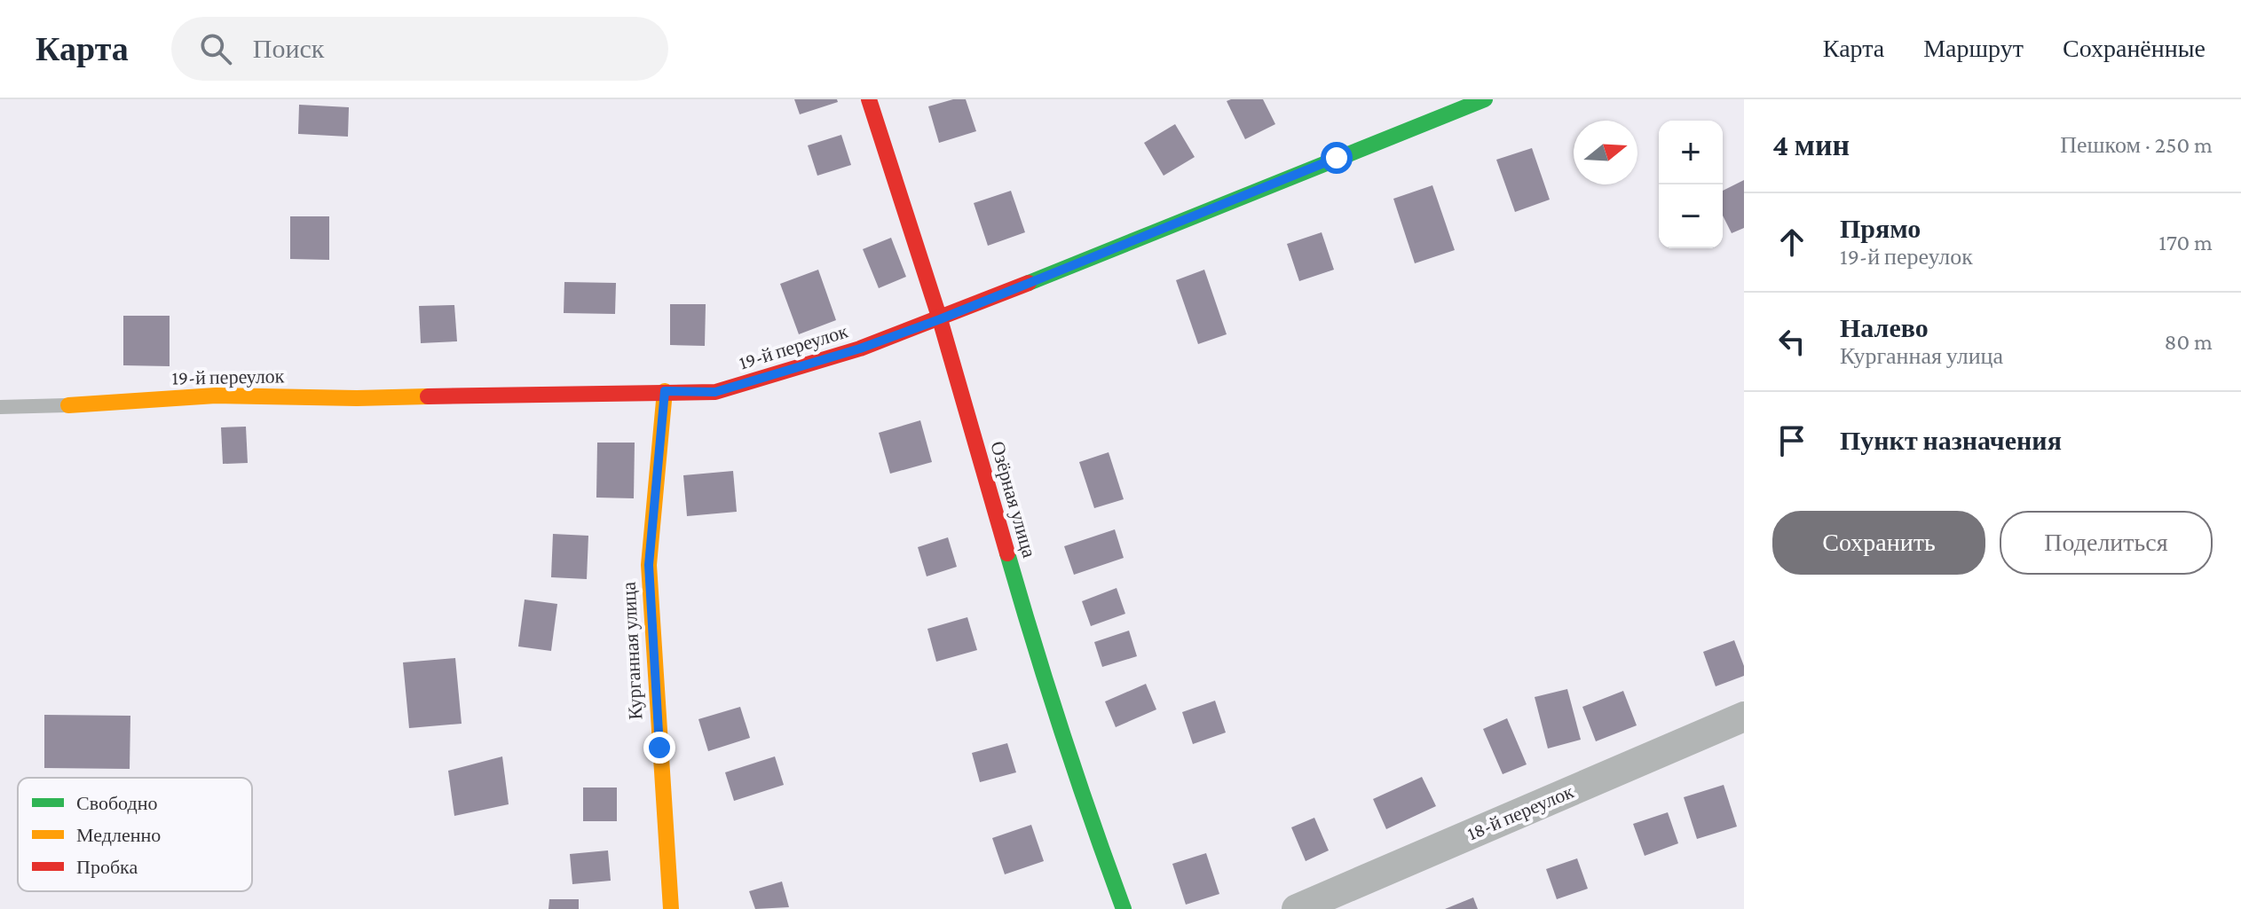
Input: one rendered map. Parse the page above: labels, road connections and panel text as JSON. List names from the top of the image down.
{
  "streets": {
    "street": [
      "19-й переулок",
      "Озёрная улица",
      "Курганная улица",
      "18-й переулок"
    ]
  },
  "crossings": [
    ["19-й переулок", "Озёрная улица"],
    ["19-й переулок", "Курганная улица"]
  ],
  "legend": ["Свободно", "Медленно", "Пробка"],
  "north": "right",
  "page": {
    "header": "Карта",
    "search": "Поиск",
    "nav": ["Карта", "Маршрут", "Сохранённые"],
    "heading": ["4 мин", "Пешком · 250 m"],
    "map_buttons": ["+", "−"],
    "list": [
      ["Прямо", "19-й переулок", "170 m"],
      ["Налево", "Курганная улица", "80 m"],
      "Пункт назначения"
    ],
    "buttons": ["Сохранить", "Поделиться"]
  }
}
